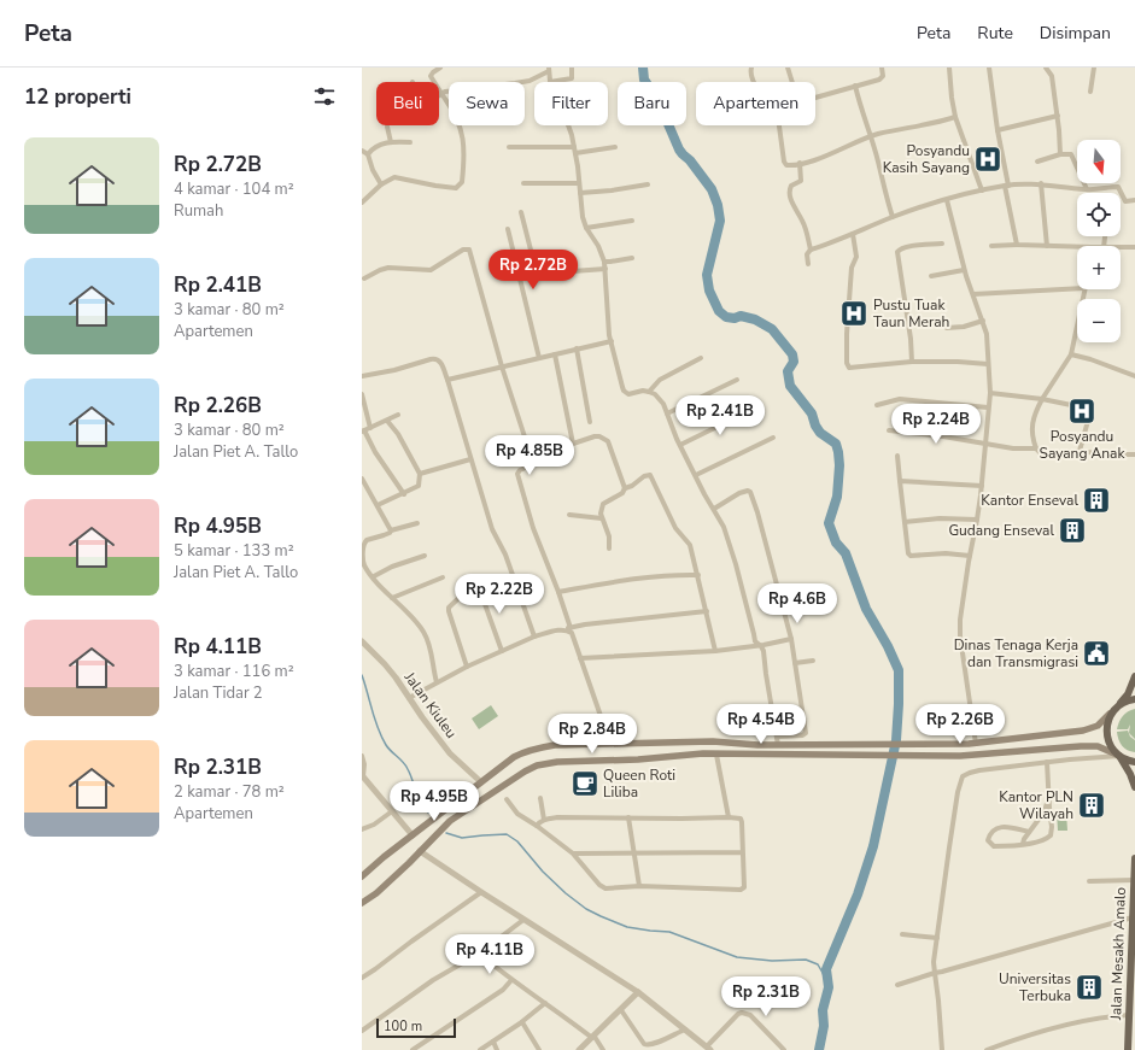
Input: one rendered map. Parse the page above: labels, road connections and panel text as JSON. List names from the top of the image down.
{
  "streets": {
    "main road": ["Jalan Mesakh Amalo"],
    "street": ["Jalan Kiuleu"]
  },
  "places": {
    "hospital": ["Posyandu Kasih Sayang", "Pustu Tuak Taun Merah", "Posyandu Sayang Anak"],
    "building": [
      "Kantor Enseval",
      "Gudang Enseval",
      "Kantor PLN Wilayah",
      "Universitas Terbuka"
    ],
    "public building": ["Dinas Tenaga Kerja dan Transmigrasi"],
    "cafe": ["Queen Roti Liliba"]
  },
  "scale_bar": "100 m",
  "north": "bottom",
  "page": {
    "header": "Peta",
    "nav": ["Peta", "Rute", "Disimpan"],
    "heading": "12 properti",
    "chip": [
      "Beli",
      "Sewa",
      "Filter",
      "Baru",
      "Apartemen"
    ],
    "list": [
      {
        "name": "Rp 2.72B",
        "note": "4 kamar · 104 m² · Rumah"
      },
      {
        "name": "Rp 2.41B",
        "note": "3 kamar · 80 m² · Apartemen"
      },
      {
        "name": "Rp 2.26B",
        "note": "3 kamar · 80 m² · Jalan Piet A. Tallo"
      },
      {
        "name": "Rp 4.95B",
        "note": "5 kamar · 133 m² · Jalan Piet A. Tallo"
      },
      {
        "name": "Rp 4.11B",
        "note": "3 kamar · 116 m² · Jalan Tidar 2"
      },
      {
        "name": "Rp 2.31B",
        "note": "2 kamar · 78 m² · Apartemen"
      }
    ],
    "map_buttons": ["+", "−"],
    "price": [
      "Rp 2.72B",
      "Rp 2.41B",
      "Rp 2.24B",
      "Rp 4.85B",
      "Rp 2.22B",
      "Rp 4.6B",
      "Rp 4.54B",
      "Rp 2.26B",
      "Rp 2.84B",
      "Rp 4.95B",
      "Rp 4.11B",
      "Rp 2.31B"
    ],
    "scale": "100 m"
  }
}
